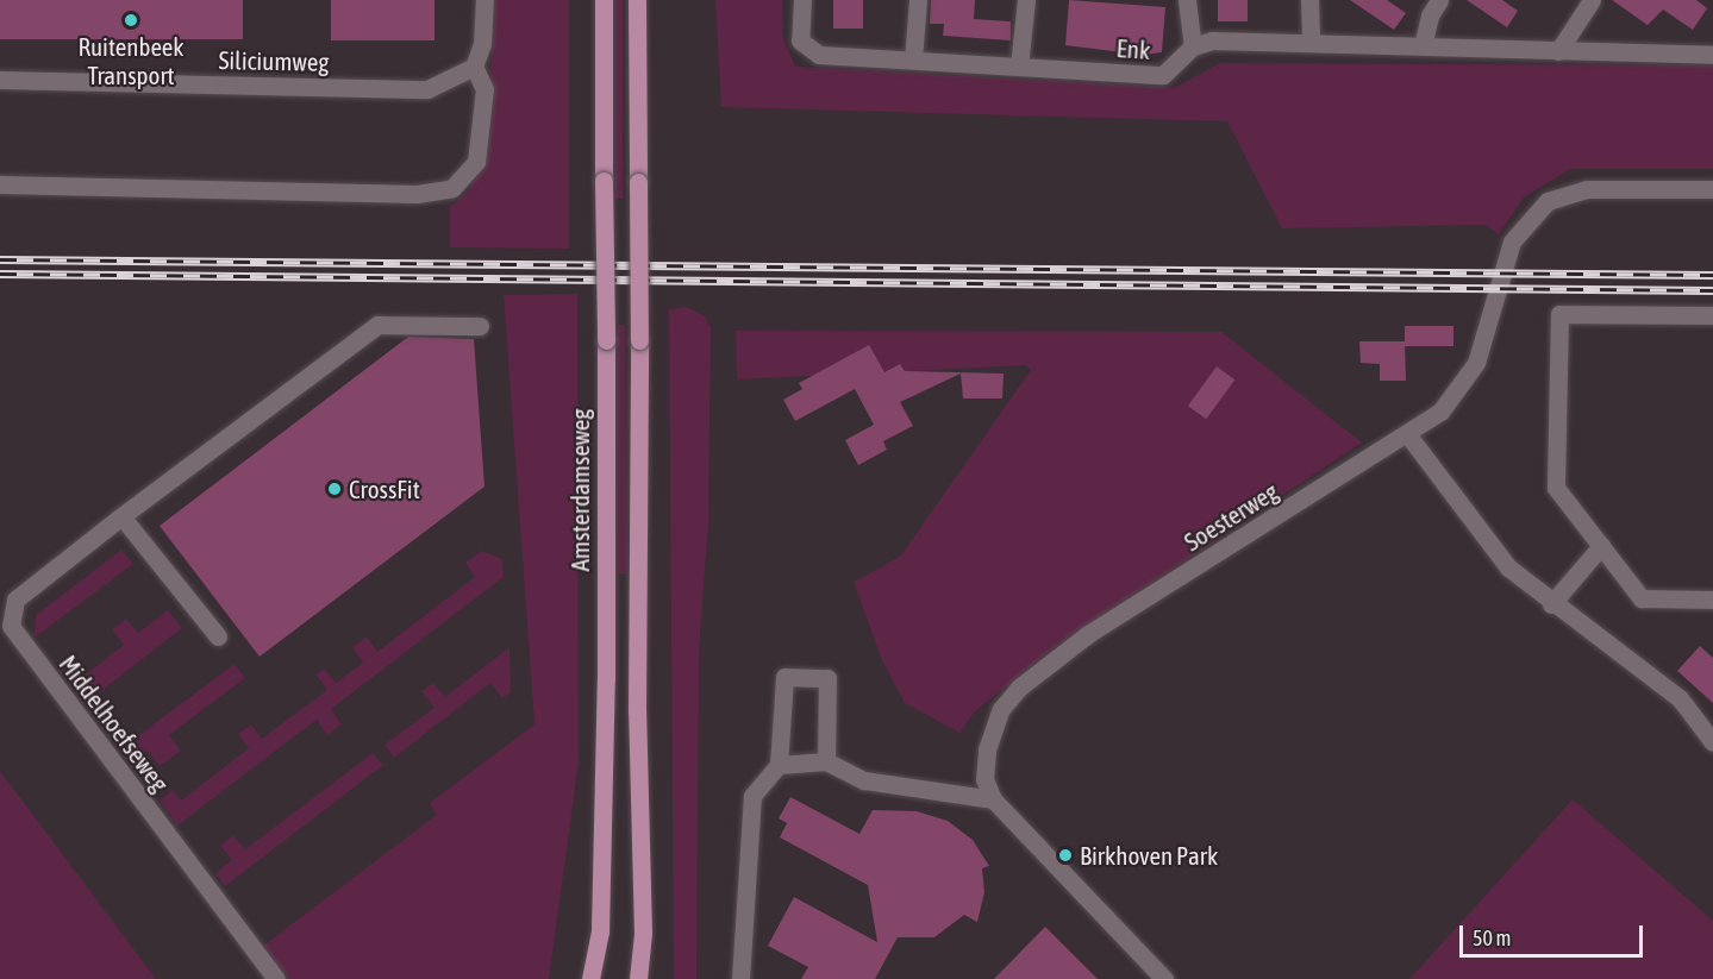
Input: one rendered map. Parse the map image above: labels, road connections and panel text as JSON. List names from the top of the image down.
{
  "streets": {
    "main road": ["Amsterdamseweg"],
    "street": [
      "Enk",
      "Siliciumweg",
      "Soesterweg",
      "Middelhoefseweg"
    ]
  },
  "places": ["Ruitenbeek Transport", "CrossFit", "Birkhoven Park"],
  "scale_bar": "50 m"
}
